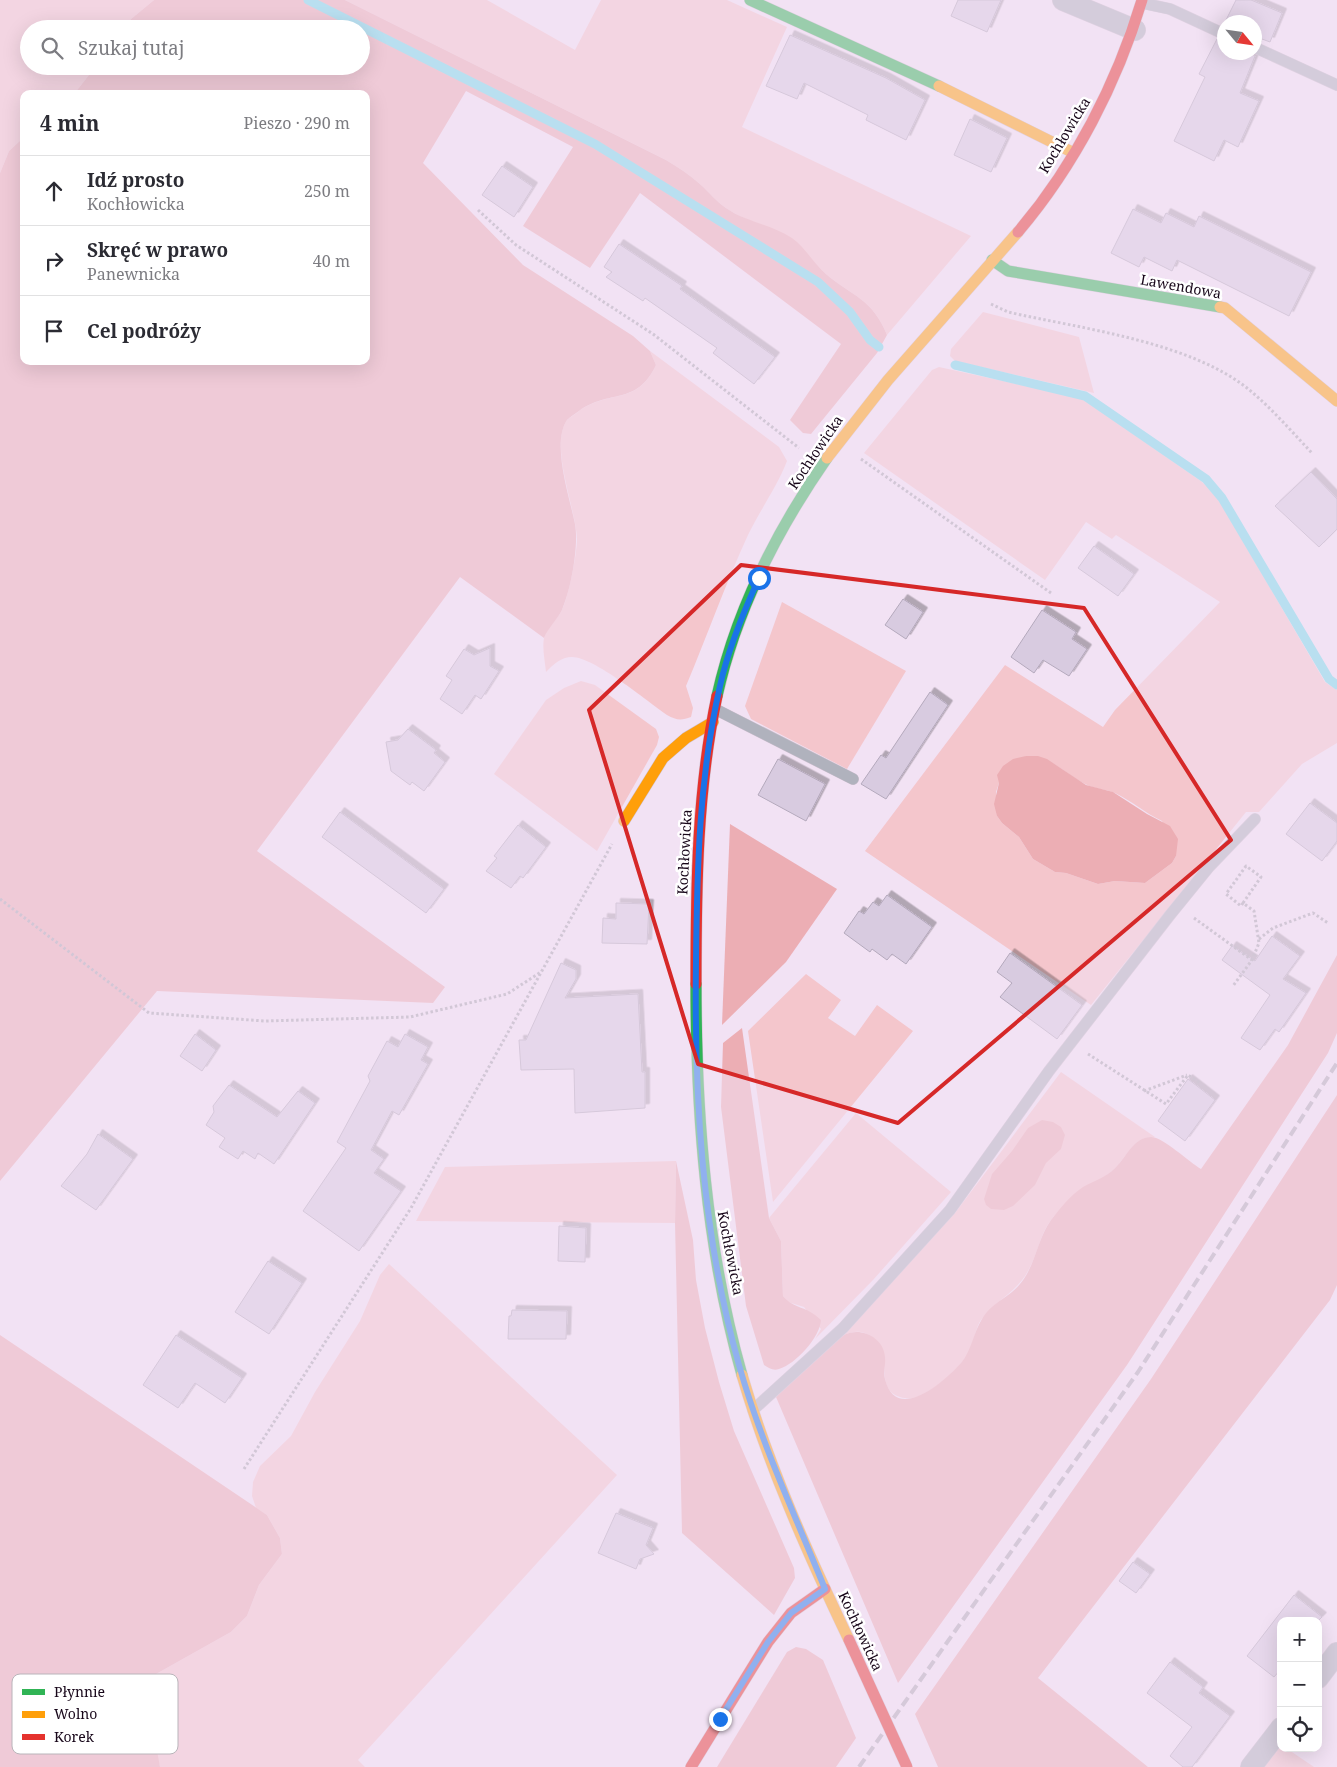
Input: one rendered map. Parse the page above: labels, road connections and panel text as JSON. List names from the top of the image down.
{
  "streets": {
    "street": ["Kochłowicka", "Lawendowa"]
  },
  "crossings": [
    ["Kochłowicka", "Lawendowa"]
  ],
  "legend": ["Płynnie", "Wolno", "Korek"],
  "north": "bottom right",
  "page": {
    "search": "Szukaj tutaj",
    "heading": ["4 min", "Pieszo · 290 m"],
    "list": [
      ["Idź prosto", "Kochłowicka", "250 m"],
      ["Skręć w prawo", "Panewnicka", "40 m"],
      "Cel podróży"
    ],
    "map_buttons": ["+", "−"]
  }
}
